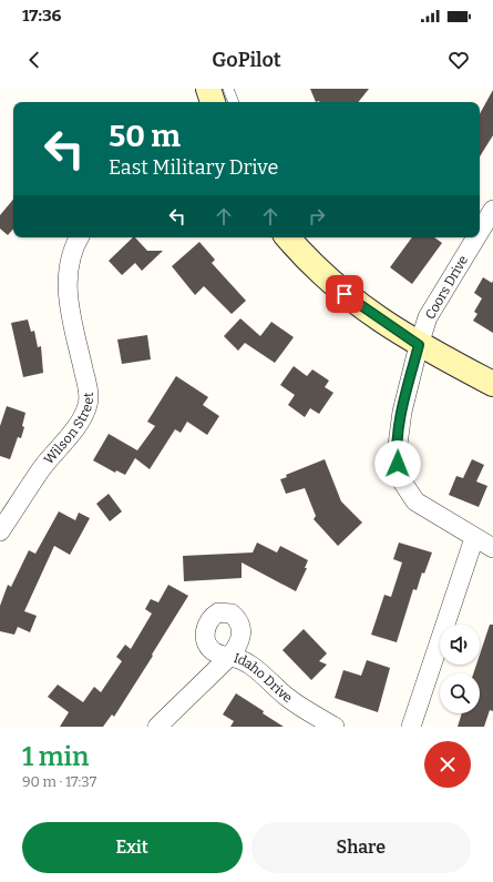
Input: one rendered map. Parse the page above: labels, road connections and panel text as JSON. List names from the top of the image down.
{
  "streets": {
    "street": ["Coors Drive", "Wilson Street", "Idaho Drive"]
  },
  "page": {
    "status": "17:36",
    "header": "GoPilot",
    "turn": ["50 m", "East Military Drive"],
    "heading": ["1 min", "90 m · 17:37"],
    "buttons": ["Exit", "Share"]
  }
}
